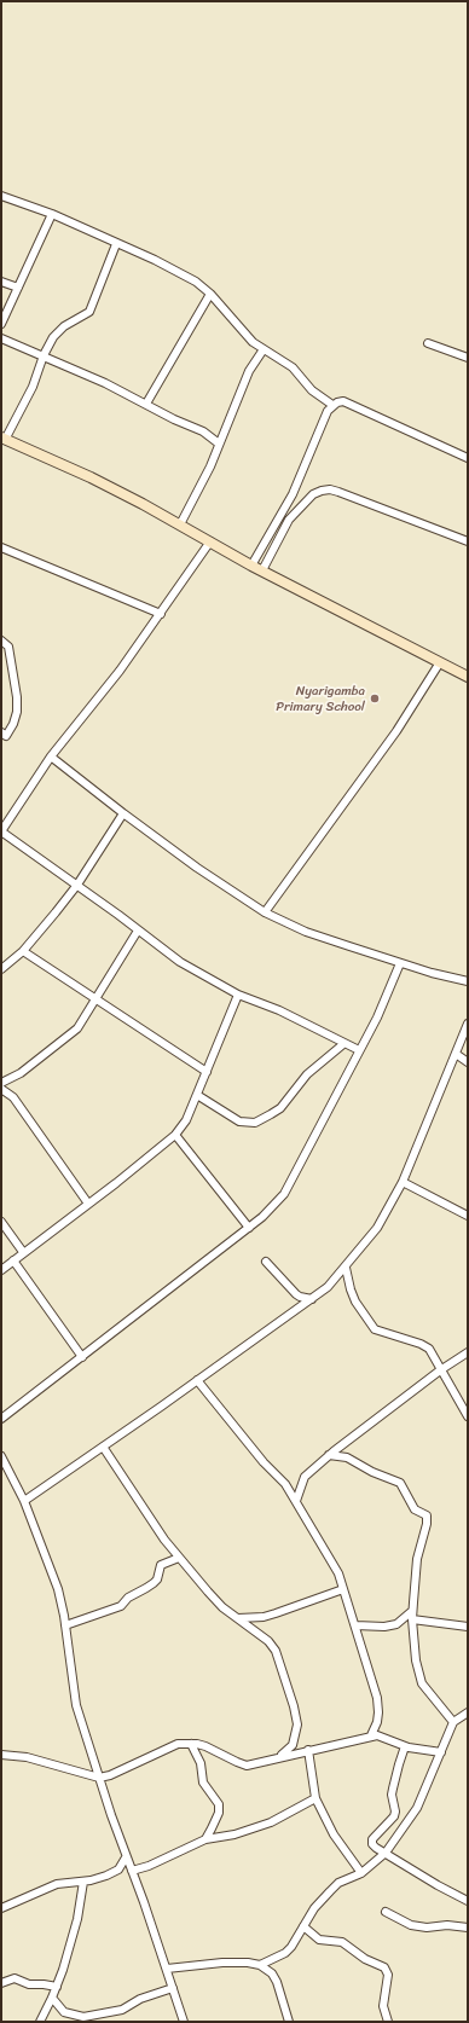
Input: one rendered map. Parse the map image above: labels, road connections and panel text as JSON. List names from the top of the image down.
{
  "places": ["Nyarigamba Primary School"]
}
